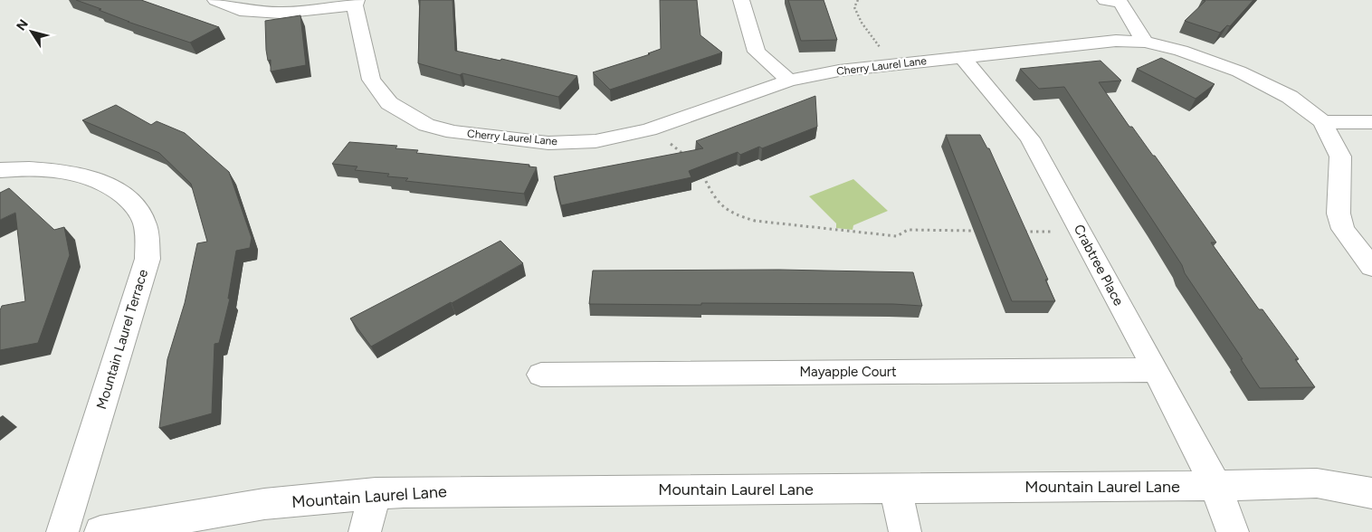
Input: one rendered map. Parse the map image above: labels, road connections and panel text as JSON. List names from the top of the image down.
{
  "streets": {
    "street": [
      "Cherry Laurel Lane",
      "Crabtree Place",
      "Mountain Laurel Terrace",
      "Mayapple Court",
      "Mountain Laurel Lane"
    ]
  },
  "crossings": [
    ["Cherry Laurel Lane", "Crabtree Place"],
    ["Crabtree Place", "Mayapple Court"],
    ["Crabtree Place", "Mountain Laurel Lane"]
  ],
  "north": "top left"
}
